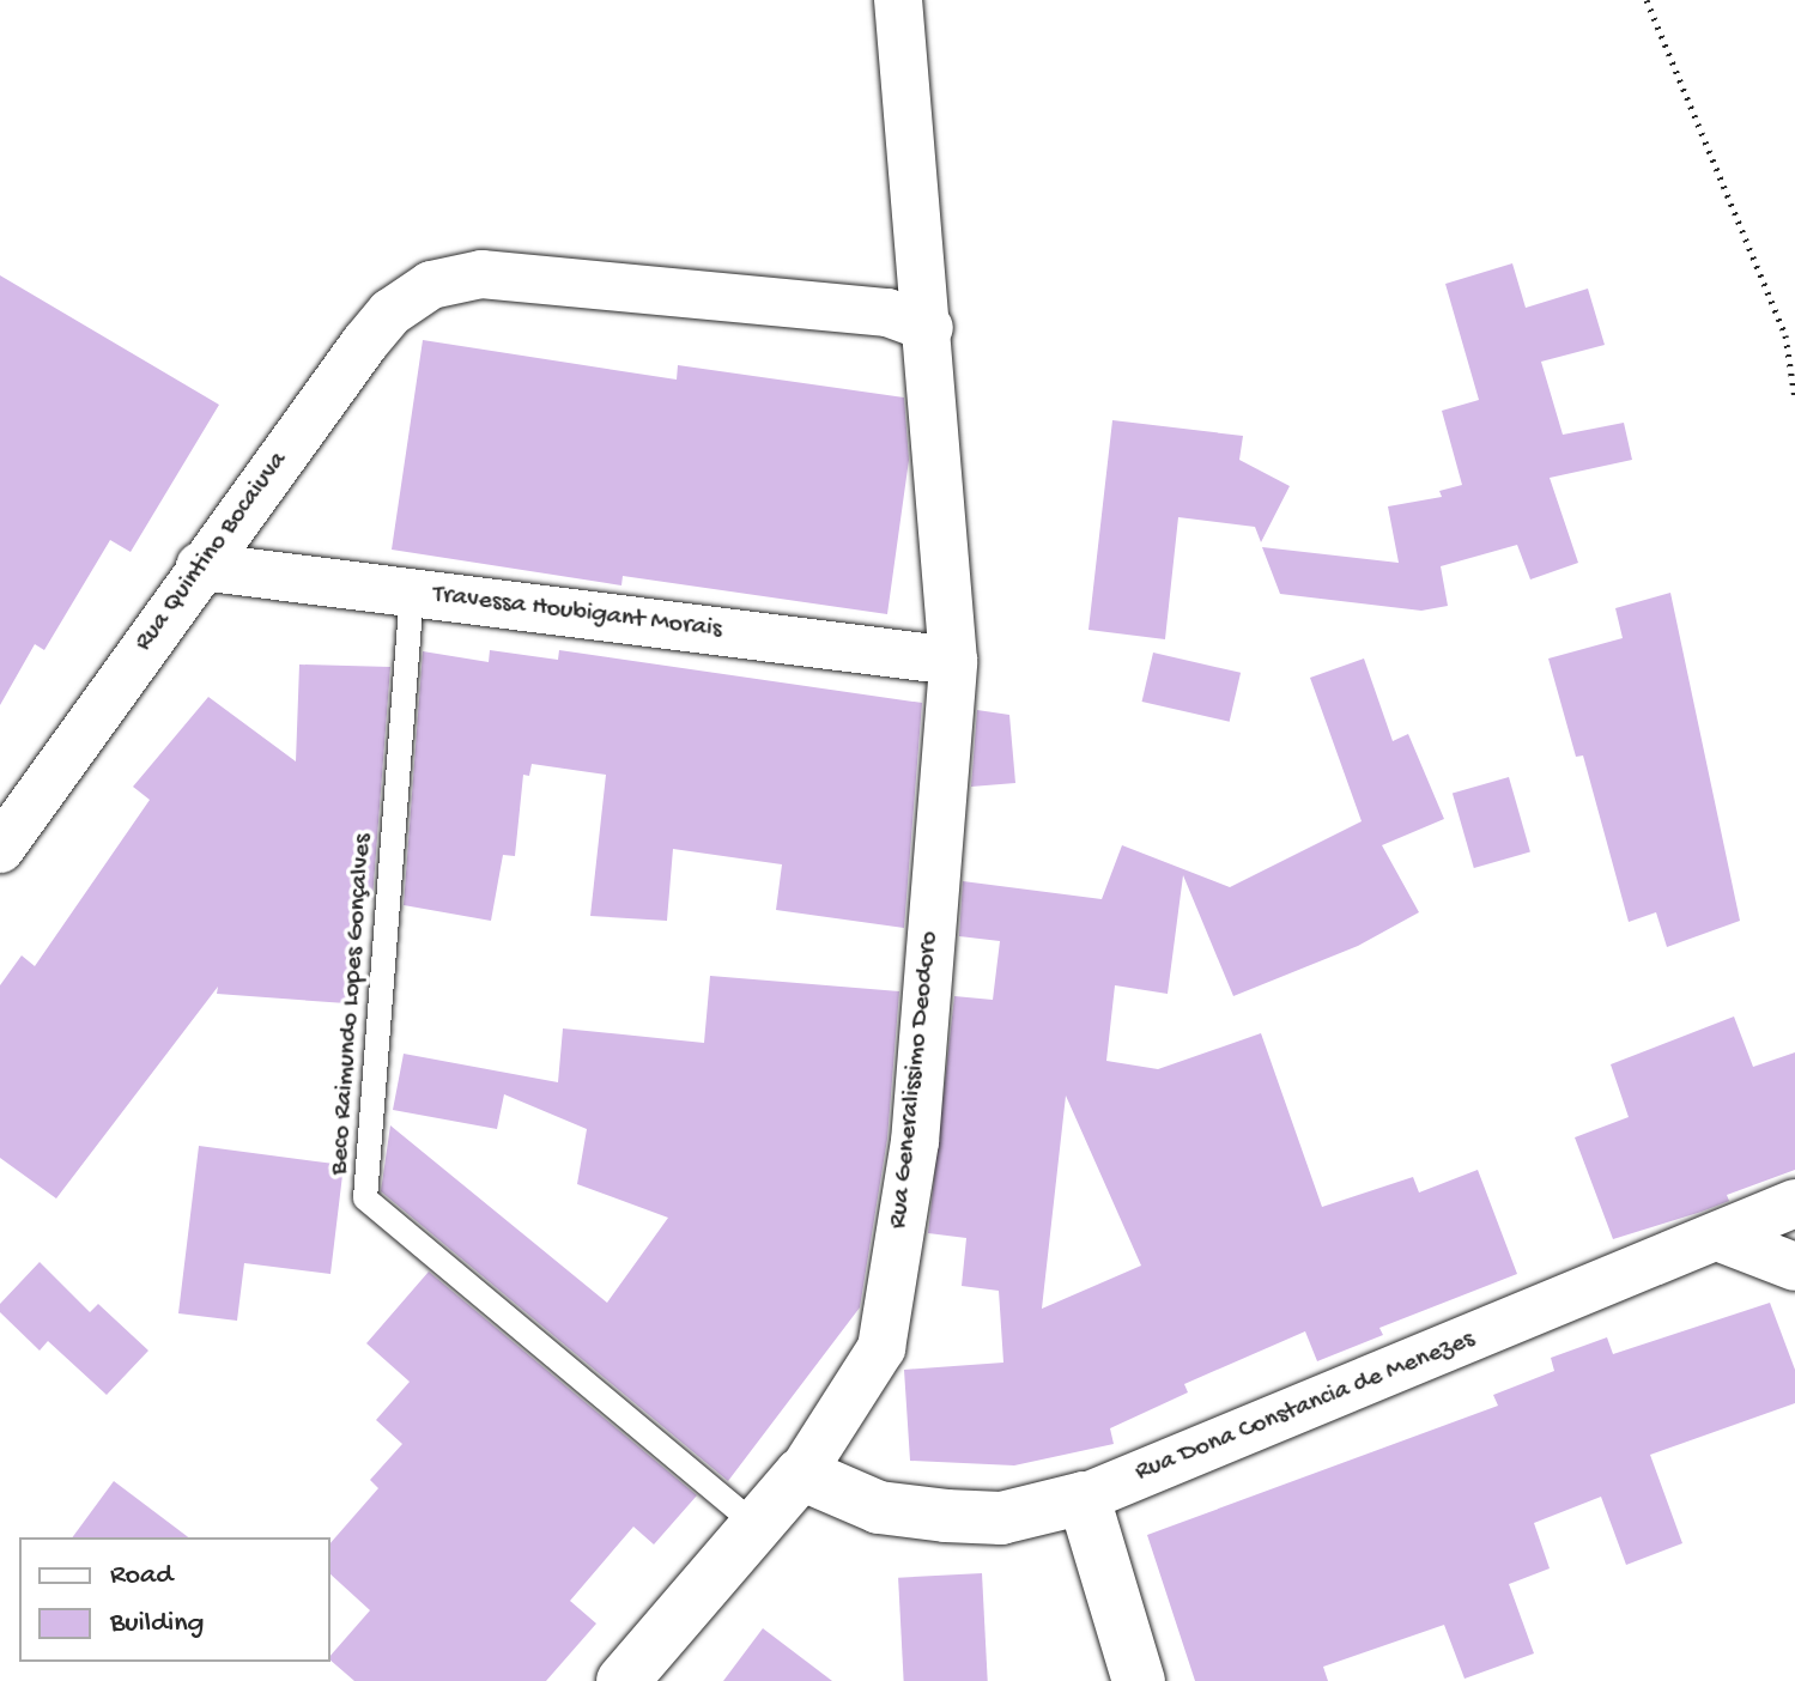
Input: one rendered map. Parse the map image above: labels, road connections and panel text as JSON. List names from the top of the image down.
{
  "streets": {
    "street": [
      "Rua Quintino Bocaiuva",
      "Travessa Houbigant Morais",
      "Rua Generalissimo Deodoro",
      "Rua Dona Constancia de Menezes"
    ],
    "lane": ["Beco Raimundo Lopes Gonçalves"]
  },
  "crossings": [
    ["Rua Quintino Bocaiuva", "Travessa Houbigant Morais"],
    ["Rua Quintino Bocaiuva", "Rua Generalissimo Deodoro"],
    ["Travessa Houbigant Morais", "Beco Raimundo Lopes Gonçalves"],
    ["Travessa Houbigant Morais", "Rua Generalissimo Deodoro"],
    ["Rua Generalissimo Deodoro", "Rua Dona Constancia de Menezes"]
  ],
  "legend": ["Road", "Building"]
}
